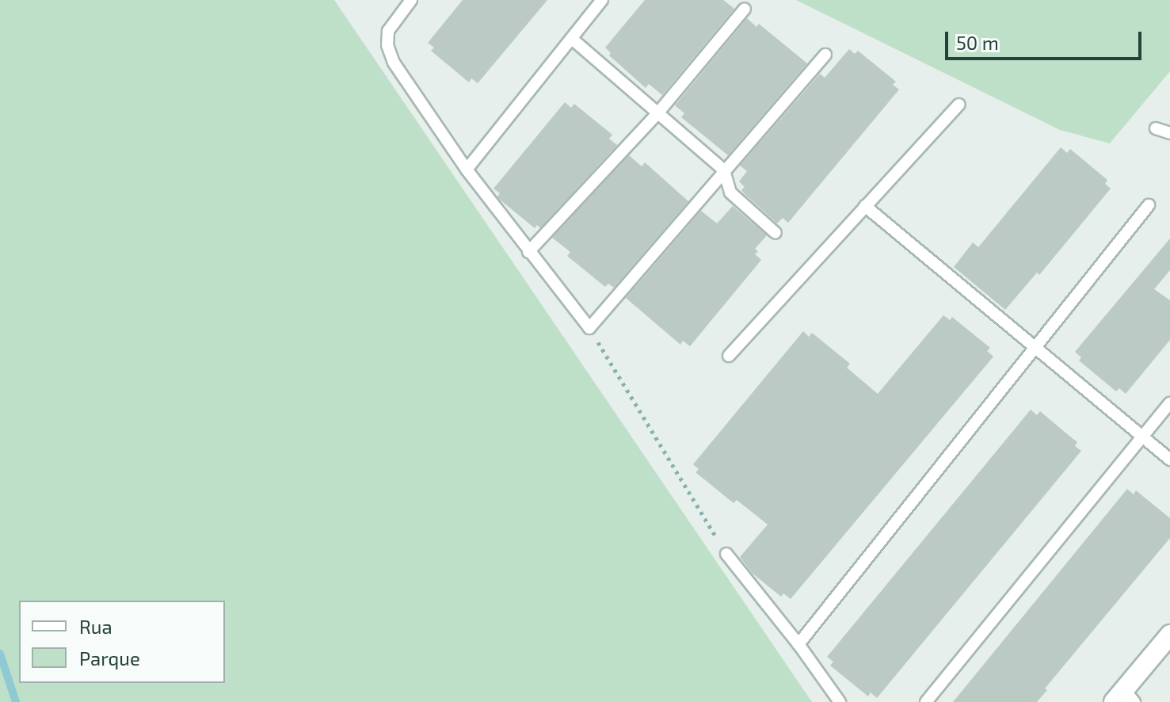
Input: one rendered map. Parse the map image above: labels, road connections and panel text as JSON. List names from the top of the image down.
{
  "legend": ["Rua", "Parque"],
  "scale_bar": "50 m"
}
